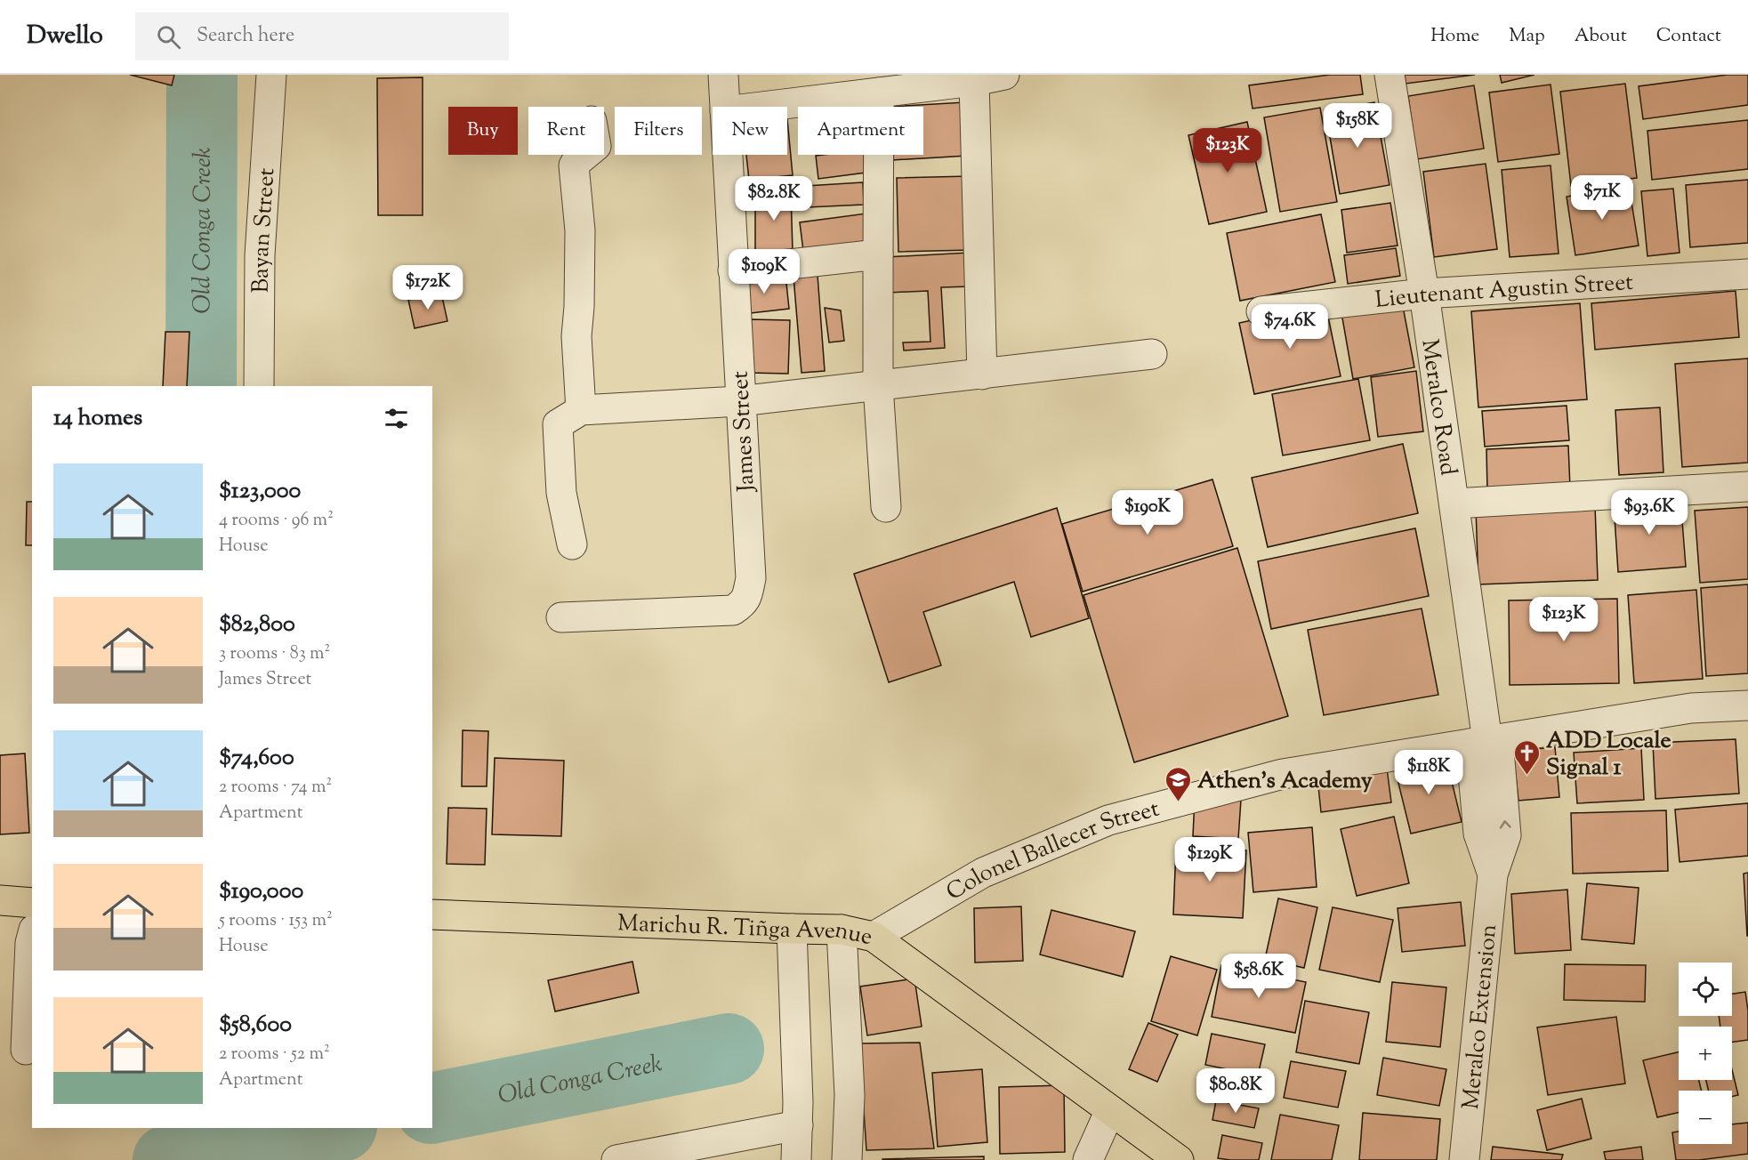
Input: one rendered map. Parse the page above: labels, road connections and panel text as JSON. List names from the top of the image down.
{
  "streets": {
    "main road": ["Marichu R. Tiñga Avenue"],
    "street": [
      "Bayan Street",
      "Lieutenant Agustin Street",
      "Meralco Road",
      "James Street",
      "Colonel Ballecer Street",
      "Meralco Extension"
    ]
  },
  "crossings": [
    ["Lieutenant Agustin Street", "Meralco Road"],
    ["Meralco Road", "Colonel Ballecer Street"],
    ["Meralco Road", "Meralco Extension"],
    ["Colonel Ballecer Street", "Marichu R. Tiñga Avenue"],
    ["Colonel Ballecer Street", "Meralco Extension"]
  ],
  "water": ["Old Conga Creek"],
  "places": {
    "church": ["ADD Locale Signal 1"],
    "school or university": ["Athen's Academy"]
  },
  "page": {
    "header": "Dwello",
    "search": "Search here",
    "nav": [
      "Home",
      "Map",
      "About",
      "Contact"
    ],
    "price": [
      "$158K",
      "$123K",
      "$71K",
      "$82.8K",
      "$109K",
      "$172K",
      "$74.6K",
      "$190K",
      "$93.6K",
      "$123K",
      "$118K",
      "$129K",
      "$58.6K",
      "$80.8K"
    ],
    "chip": [
      "Buy",
      "Rent",
      "Filters",
      "New",
      "Apartment"
    ],
    "heading": "14 homes",
    "list": [
      {
        "name": "$123,000",
        "note": "4 rooms · 96 m² · House"
      },
      {
        "name": "$82,800",
        "note": "3 rooms · 83 m² · James Street"
      },
      {
        "name": "$74,600",
        "note": "2 rooms · 74 m² · Apartment"
      },
      {
        "name": "$190,000",
        "note": "5 rooms · 153 m² · House"
      },
      {
        "name": "$58,600",
        "note": "2 rooms · 52 m² · Apartment"
      }
    ],
    "map_buttons": ["+", "−"]
  }
}
